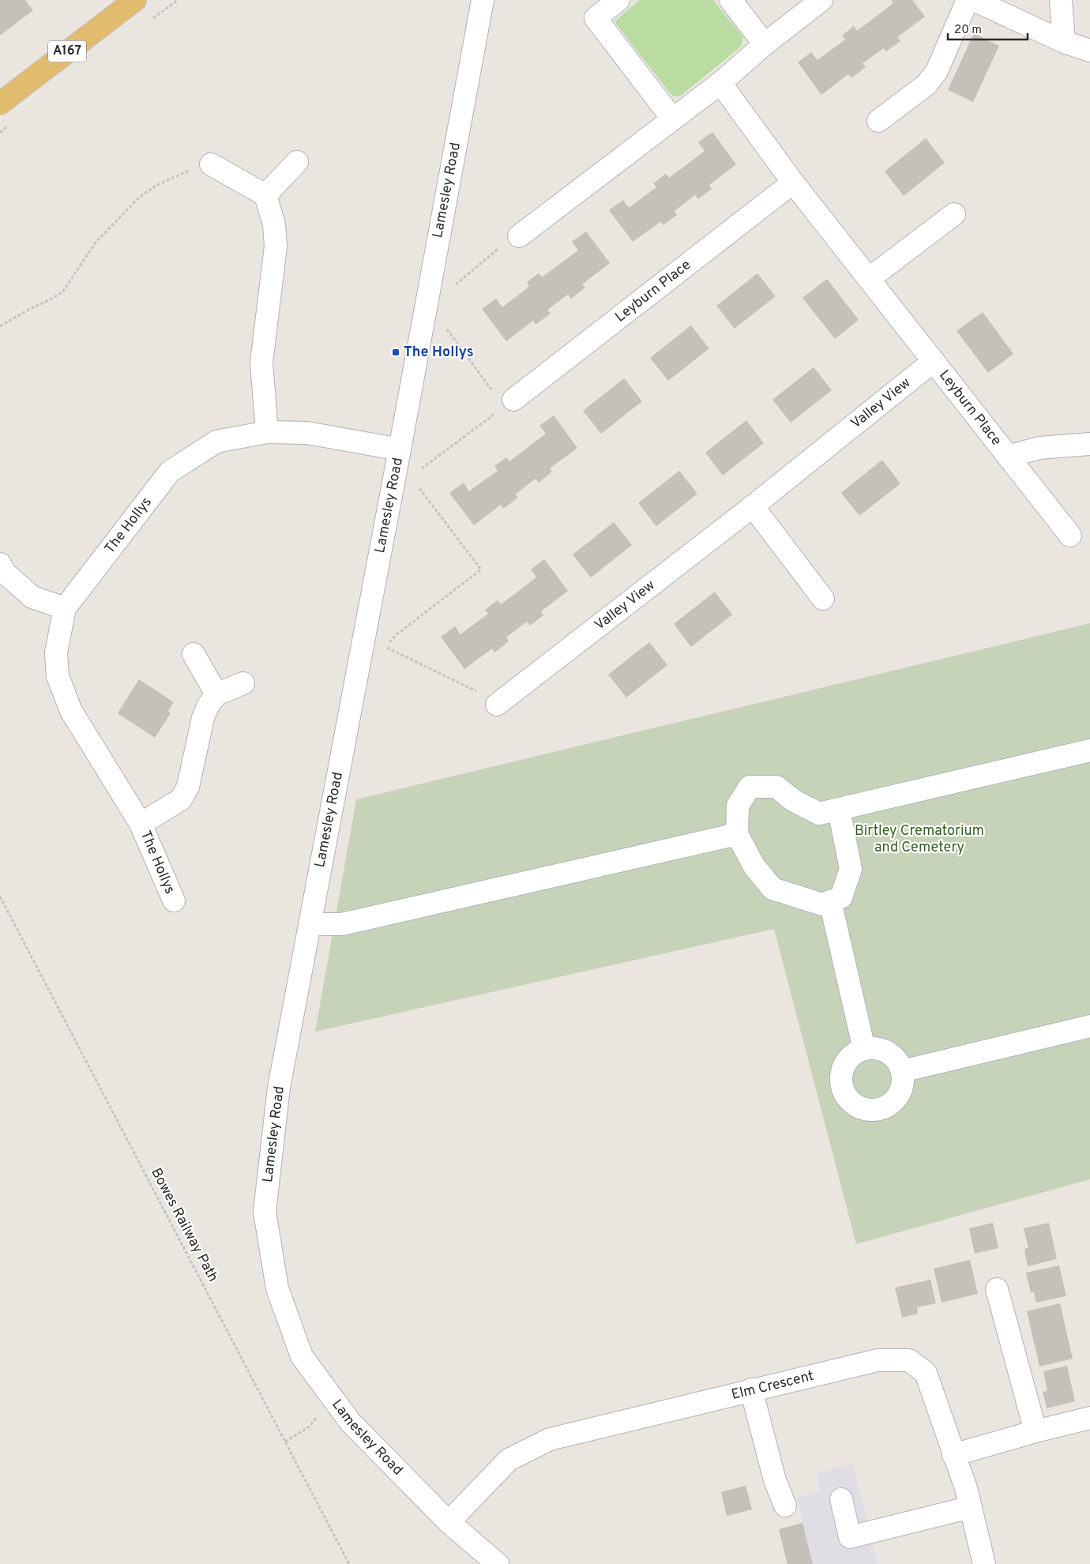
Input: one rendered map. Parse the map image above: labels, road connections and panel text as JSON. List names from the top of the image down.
{
  "streets": {
    "main road": ["A167"],
    "street": [
      "Lamesley Road",
      "Leyburn Place",
      "Valley View",
      "The Hollys",
      "Elm Crescent"
    ],
    "path": ["Bowes Railway Path"]
  },
  "crossings": [
    ["Lamesley Road", "The Hollys"],
    ["Lamesley Road", "Elm Crescent"],
    ["Leyburn Place", "Valley View"]
  ],
  "parks": ["Birtley Crematorium and Cemetery"],
  "places": {
    "transit": ["The Hollys"]
  },
  "scale_bar": "20 m"
}
